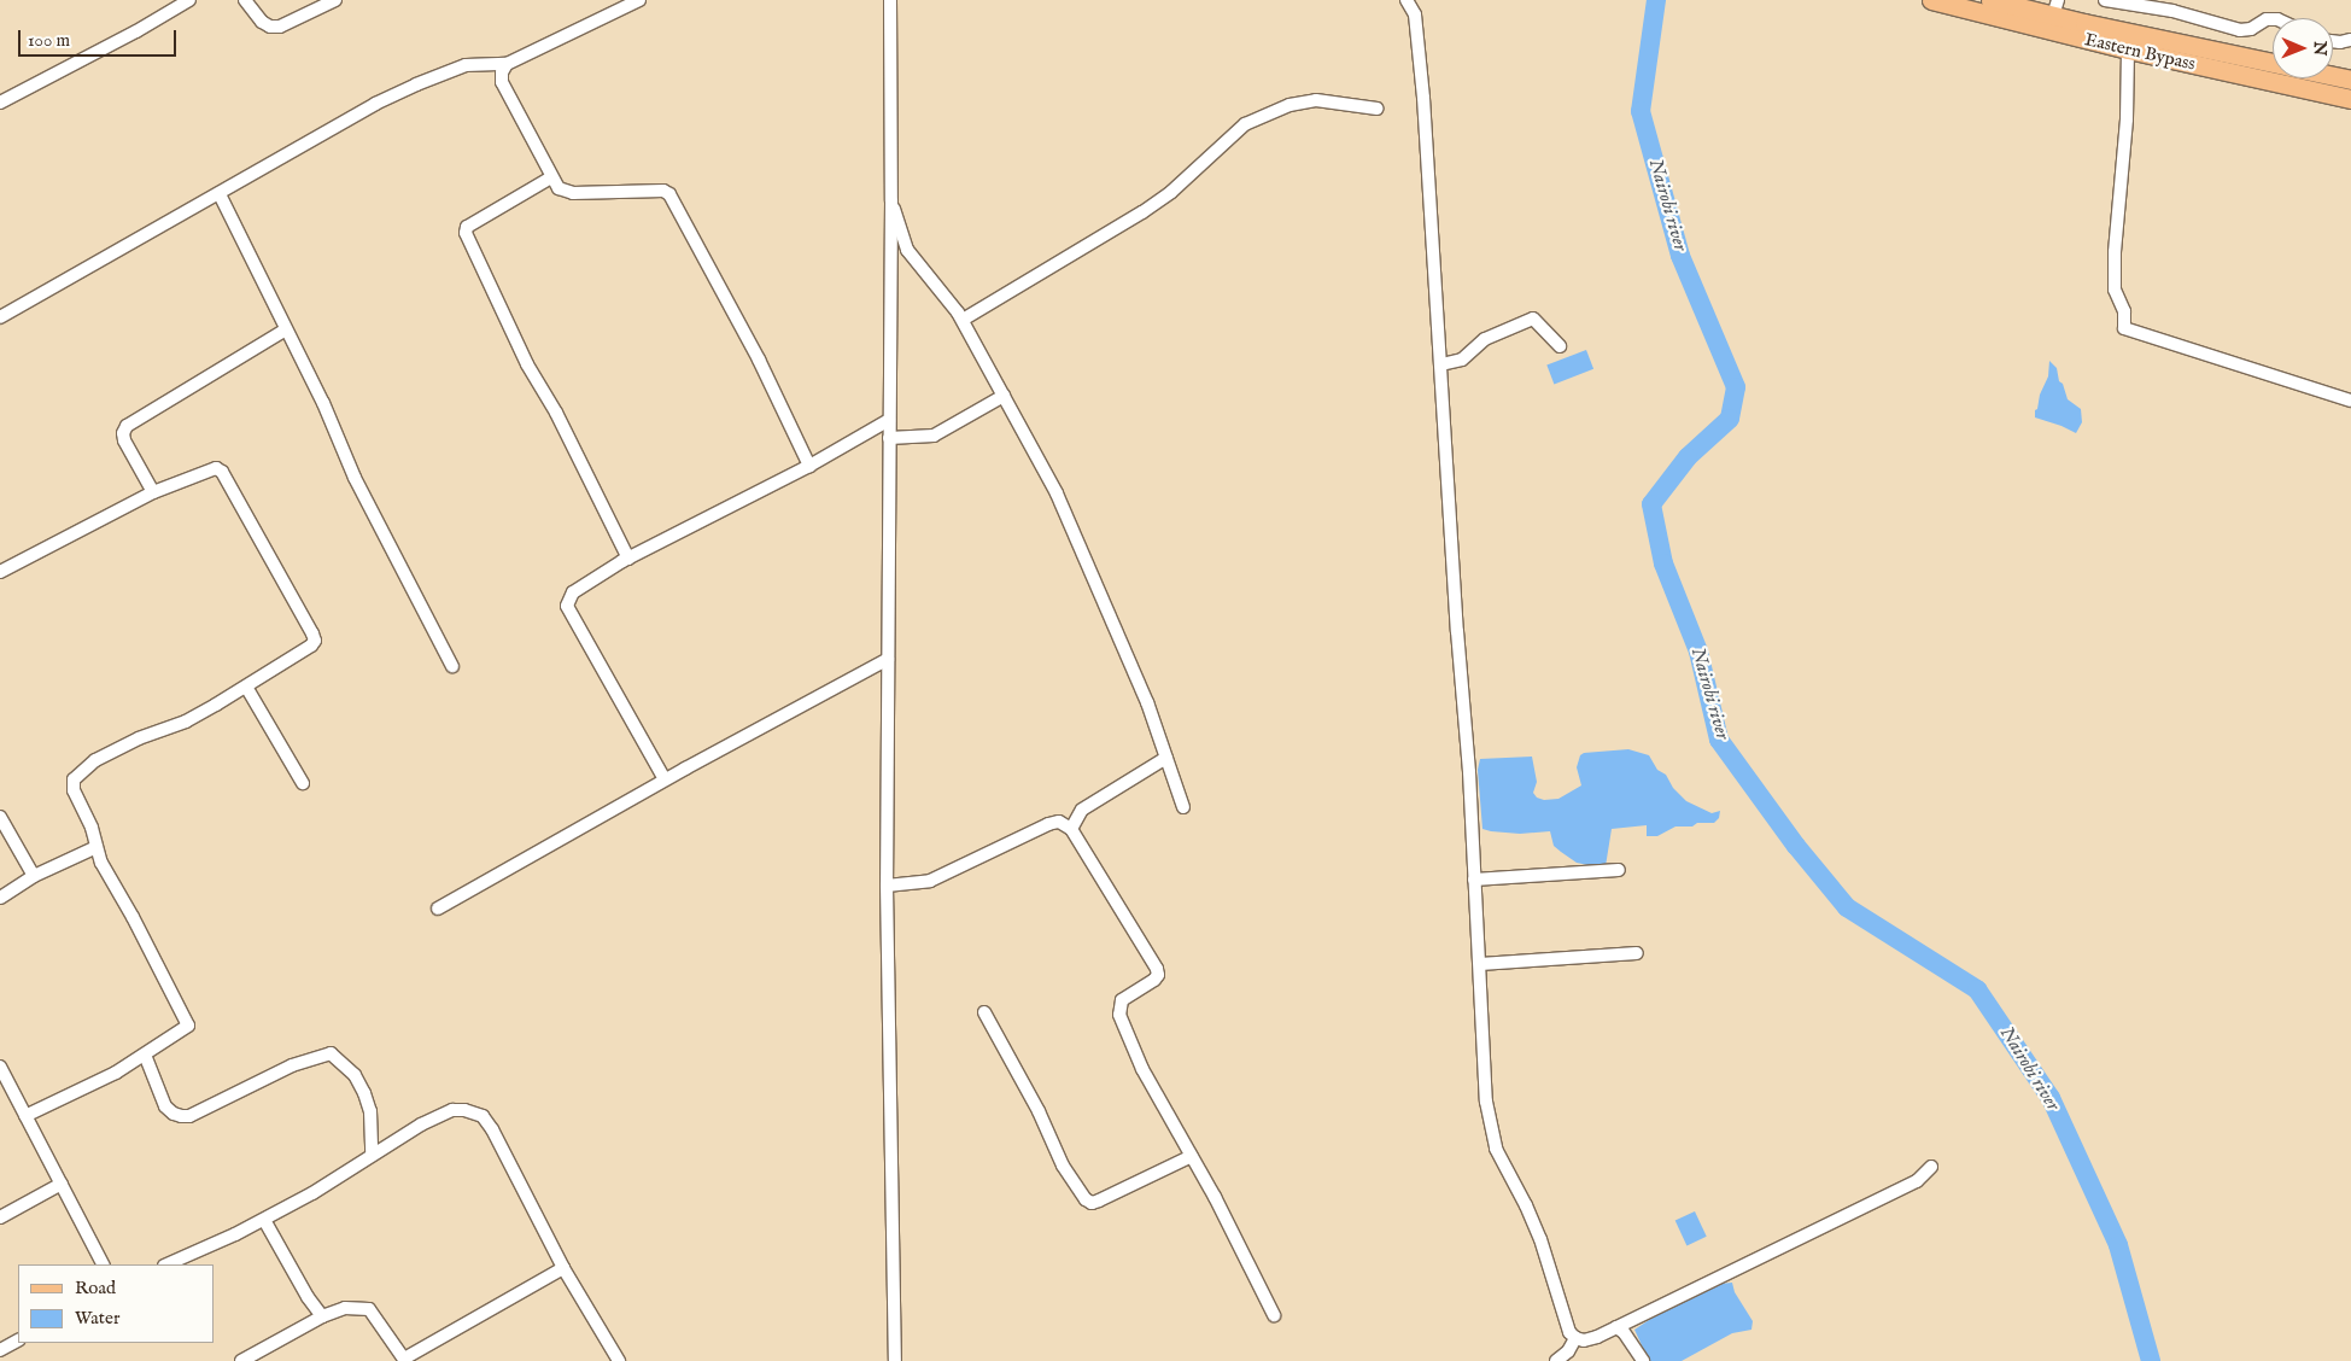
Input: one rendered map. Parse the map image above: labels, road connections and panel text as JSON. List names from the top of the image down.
{
  "streets": {
    "main road": ["Eastern Bypass"]
  },
  "water": ["Nairobi river"],
  "legend": ["Road", "Water"],
  "scale_bar": "100 m",
  "north": "right"
}
